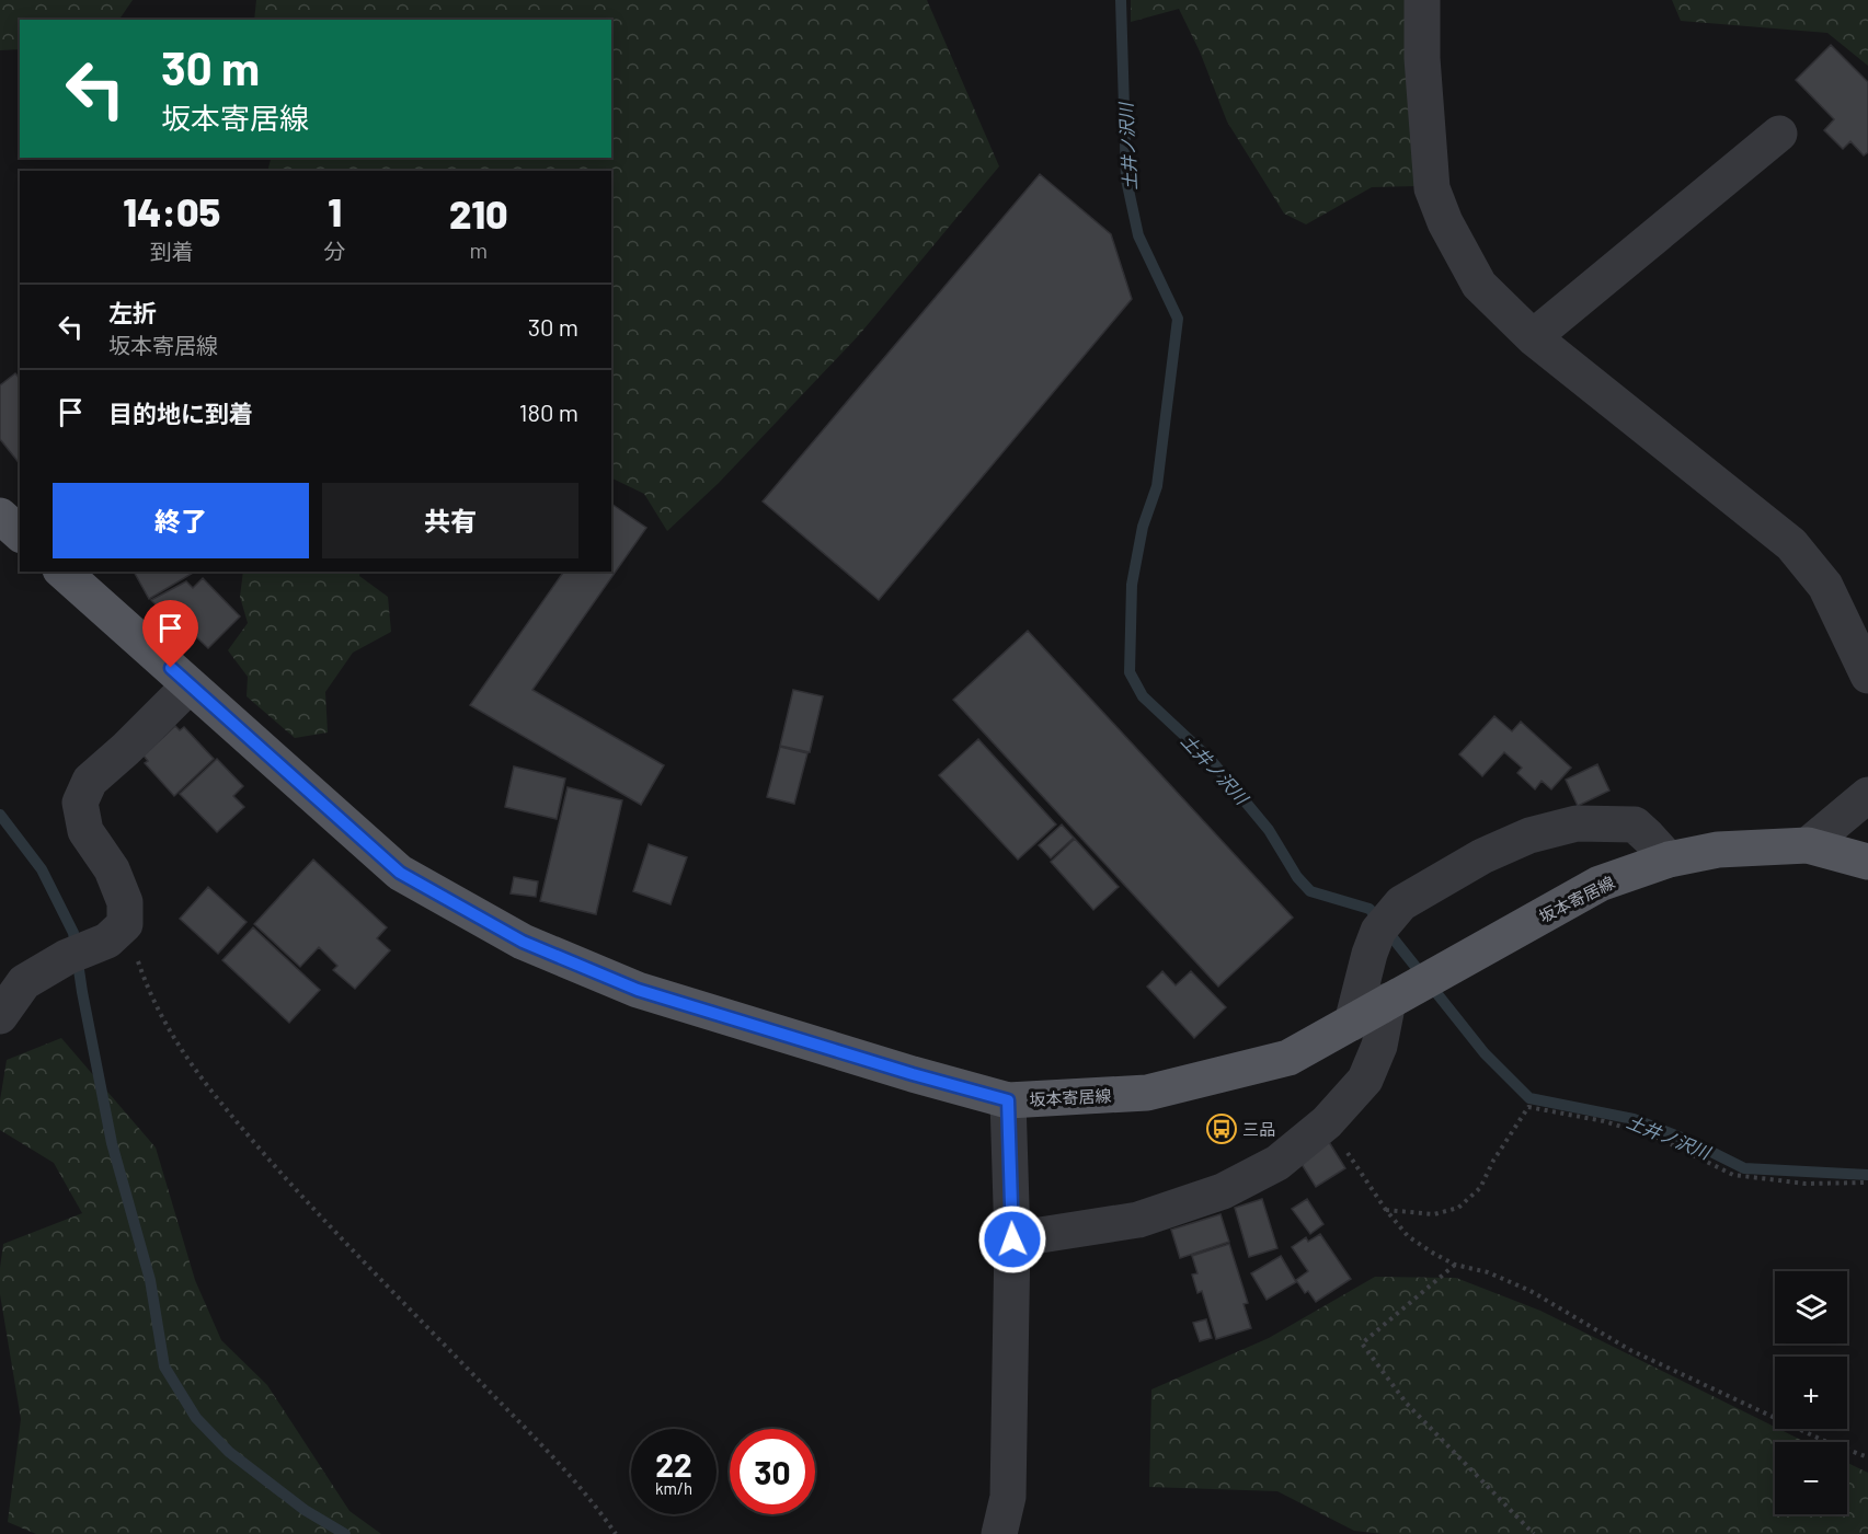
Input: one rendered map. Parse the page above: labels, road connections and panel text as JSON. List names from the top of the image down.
{
  "streets": {
    "main road": ["坂本寄居線"]
  },
  "water": ["土井ノ沢川"],
  "places": {
    "bus stop": ["三品"]
  },
  "page": {
    "turn": ["30 m", "坂本寄居線"],
    "eta": [
      "14:05",
      "到着",
      "1",
      "分",
      "210",
      "m"
    ],
    "list": [
      {
        "name": "左折",
        "note": "坂本寄居線",
        "value": "30 m"
      },
      {
        "name": "目的地に到着",
        "value": "180 m"
      }
    ],
    "buttons": ["終了", "共有"],
    "map_buttons": ["+", "−"],
    "speed": "22 km/h",
    "limit": "30"
  }
}
